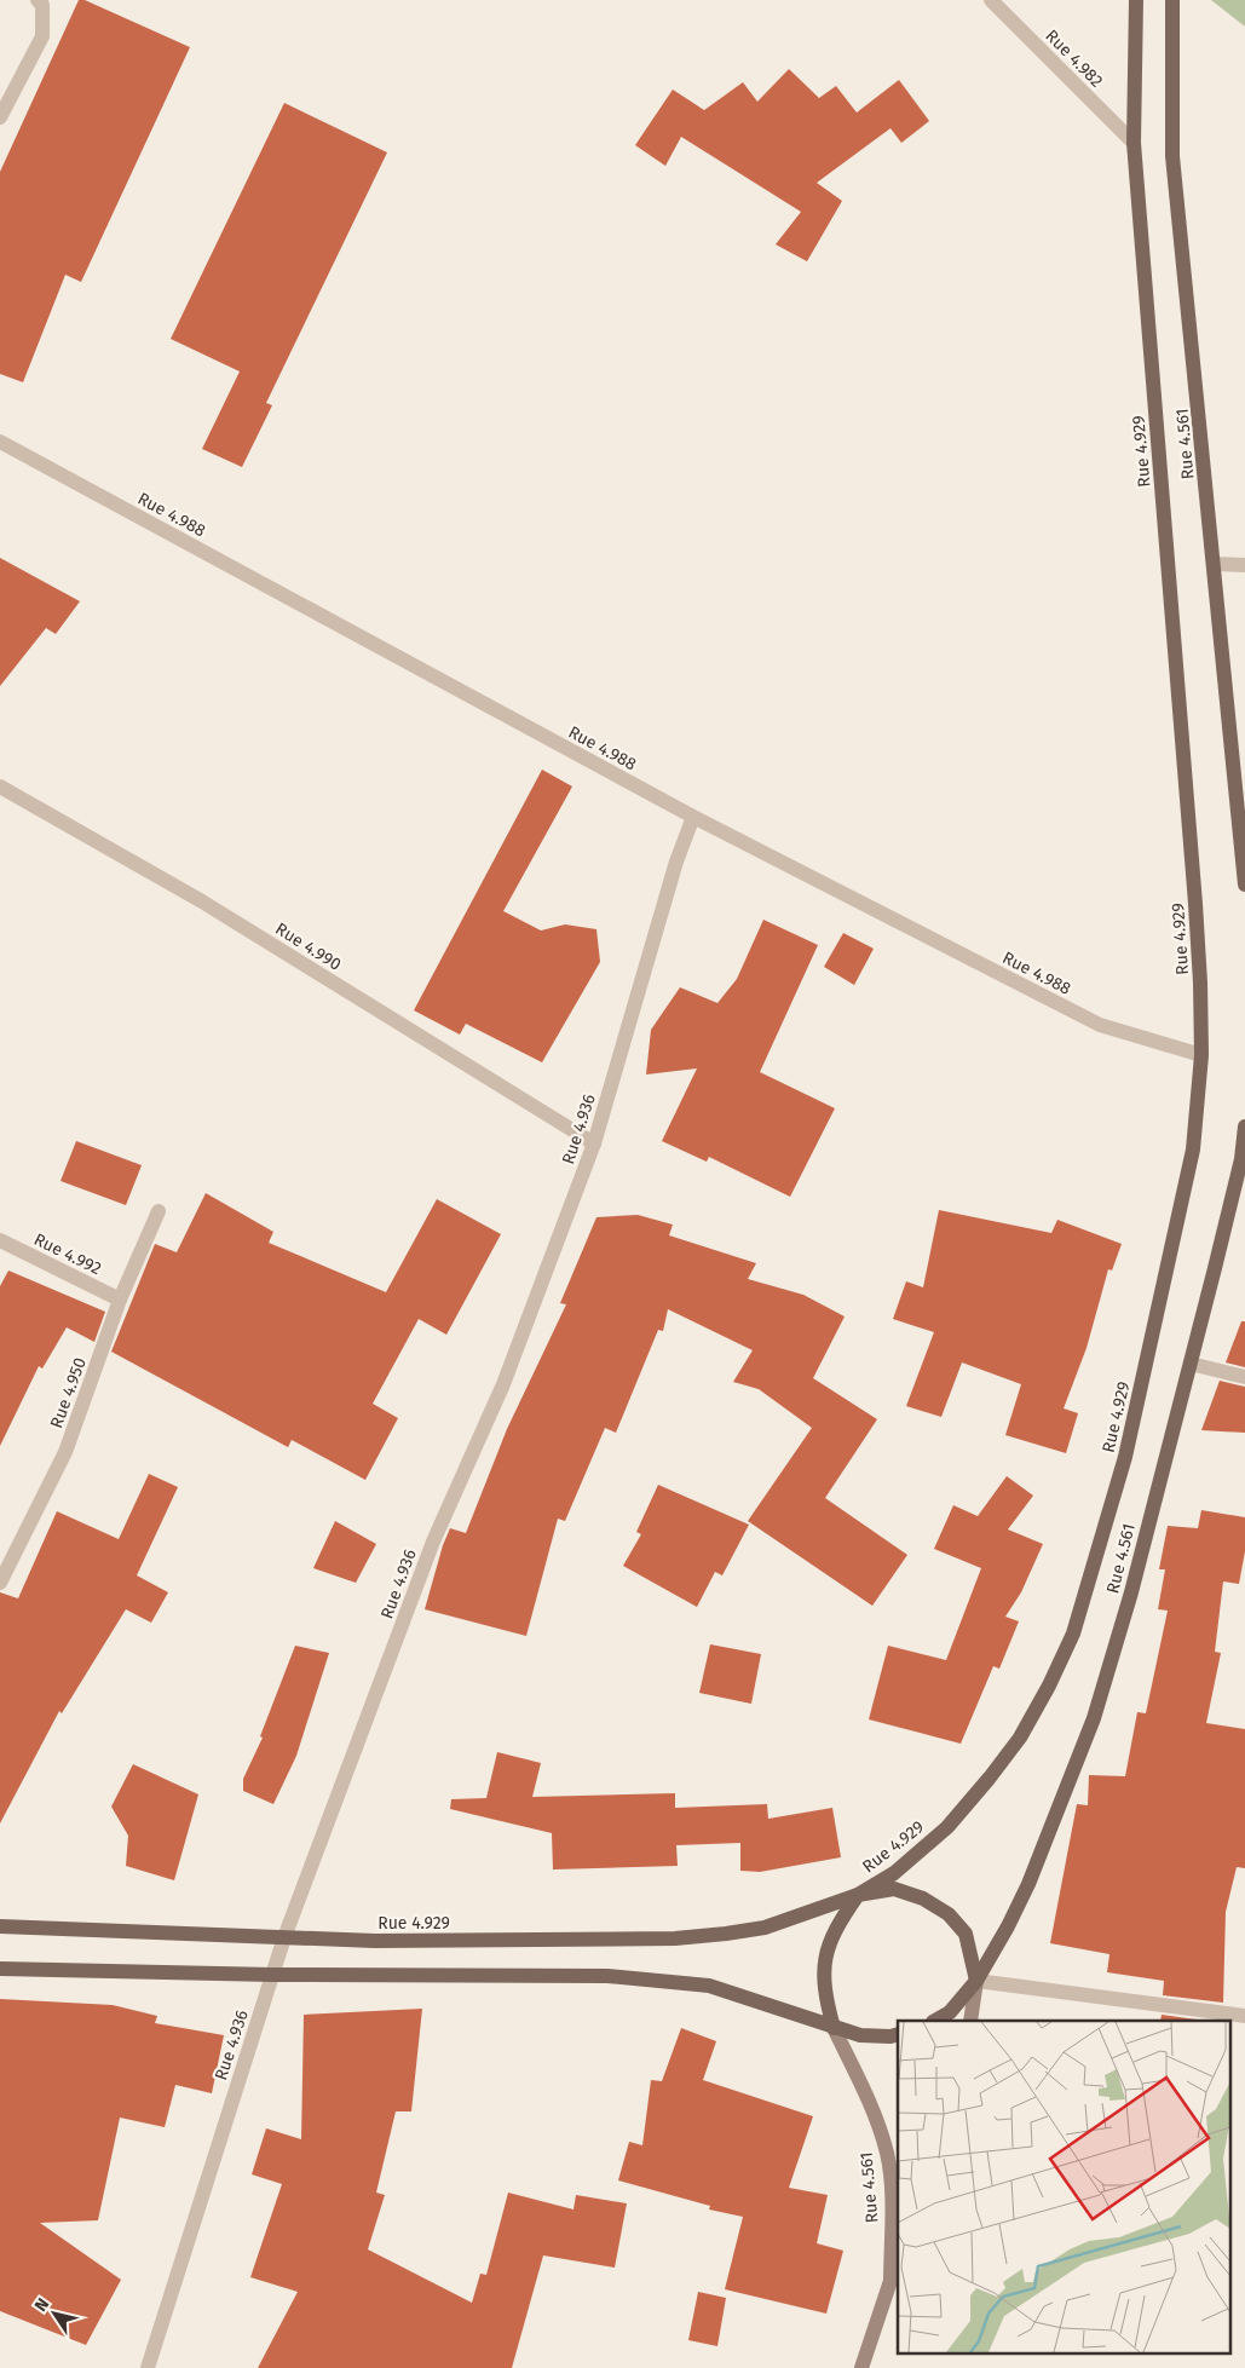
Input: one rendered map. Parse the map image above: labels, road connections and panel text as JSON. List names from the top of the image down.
{
  "streets": {
    "main road": ["Rue 4.561", "Rue 4.929"],
    "street": [
      "Rue 4.982",
      "Rue 4.988",
      "Rue 4.990",
      "Rue 4.936",
      "Rue 4.992",
      "Rue 4.950"
    ]
  },
  "crossings": [
    ["Rue 4.982", "Rue 4.929"],
    ["Rue 4.929", "Rue 4.988"],
    ["Rue 4.929", "Rue 4.936"],
    ["Rue 4.988", "Rue 4.936"],
    ["Rue 4.990", "Rue 4.936"],
    ["Rue 4.992", "Rue 4.950"]
  ],
  "north": "top left"
}
